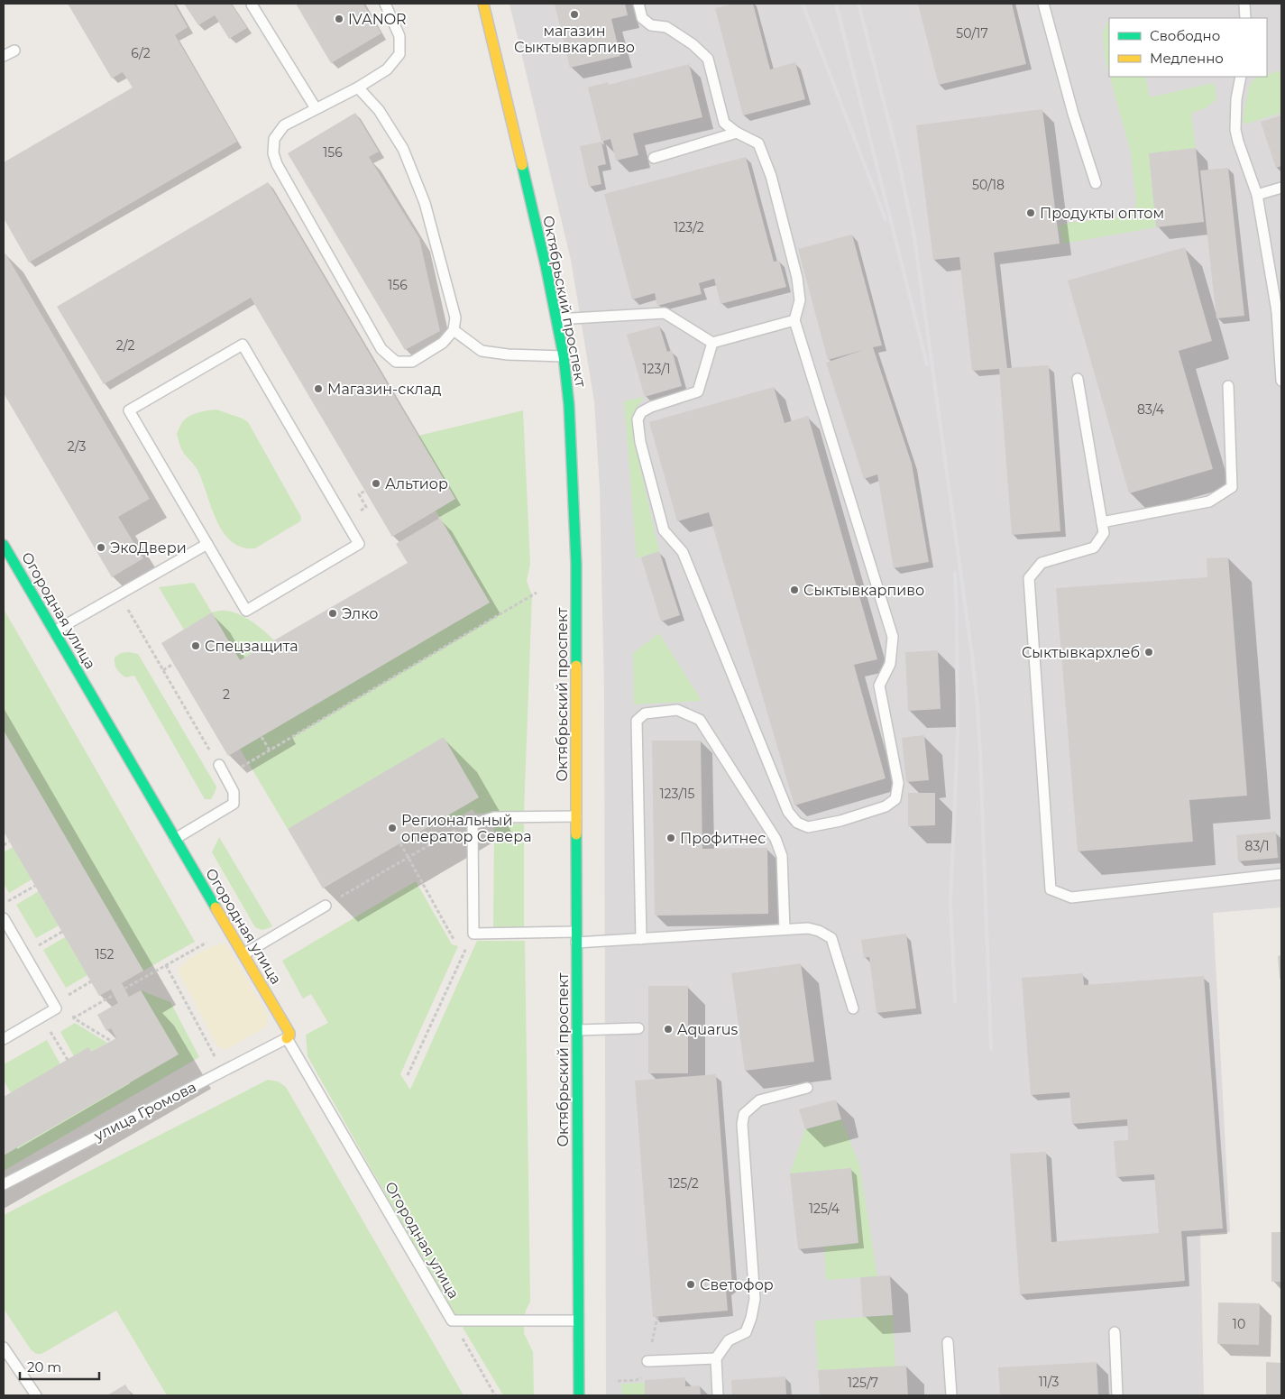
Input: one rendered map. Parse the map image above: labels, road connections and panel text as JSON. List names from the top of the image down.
{
  "streets": {
    "main road": ["Октябрьский проспект", "Огородная улица"],
    "lane": ["улица Громова"]
  },
  "crossings": [
    ["Огородная улица", "улица Громова"]
  ],
  "places": [
    "магазин Сыктывкарпиво",
    "IVANOR",
    "Продукты оптом",
    "Магазин-склад",
    "Альтиор",
    "ЭкоДвери",
    "Сыктывкарпиво",
    "Элко",
    "Спецзащита",
    "Сыктывкархлеб",
    "Региональный оператор Севера",
    "Профитнес",
    "Aquarus",
    "Светофор"
  ],
  "house_numbers": [
    "50/17",
    "6/2",
    "156",
    "50/18",
    "123/2",
    "156",
    "2/2",
    "123/1",
    "83/4",
    "2/3",
    "2",
    "123/15",
    "83/1",
    "152",
    "125/2",
    "125/4",
    "10",
    "11/3",
    "125/7"
  ],
  "legend": ["Свободно", "Медленно"],
  "scale_bar": "20 m"
}
